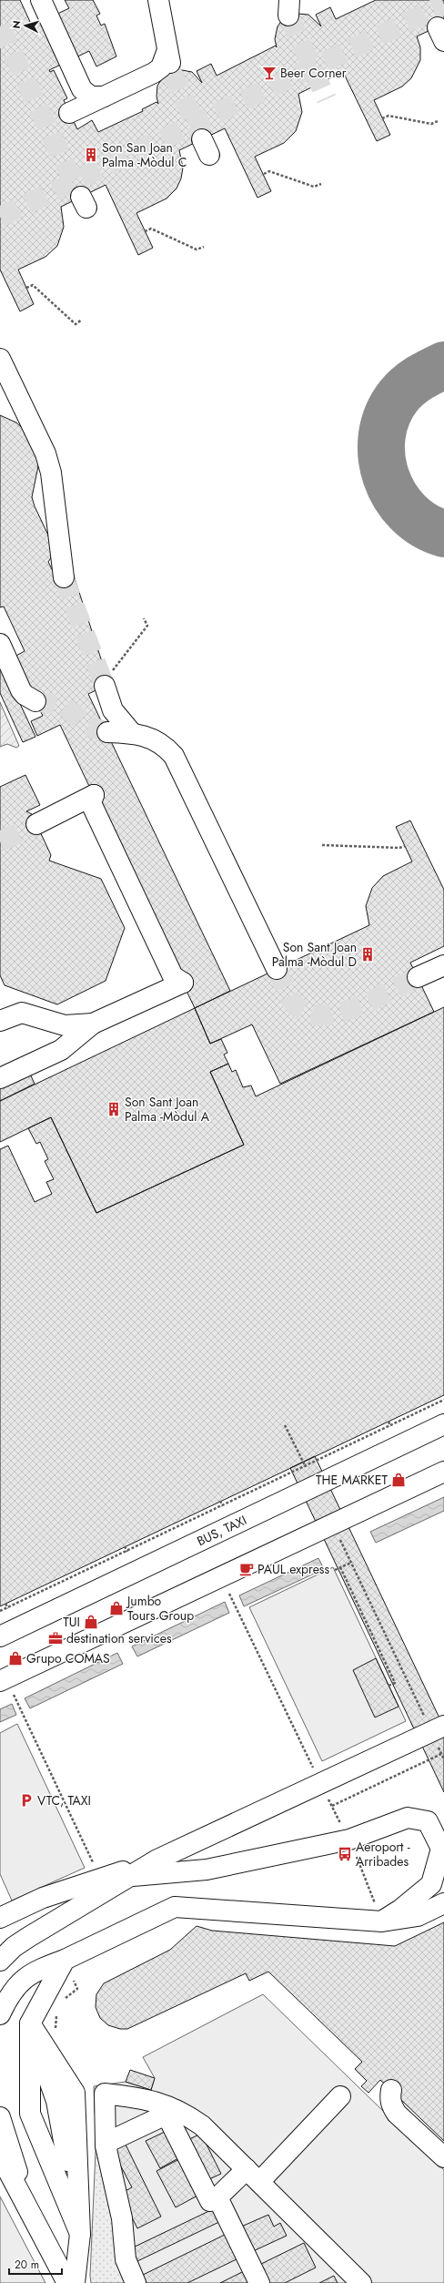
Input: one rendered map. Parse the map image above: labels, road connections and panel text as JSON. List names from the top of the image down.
{
  "streets": {
    "street": ["BUS, TAXI"]
  },
  "places": {
    "bar": ["Beer Corner"],
    "building": ["Son San Joan Palma -Mòdul C", "Son Sant Joan Palma -Mòdul D", "Son Sant Joan Palma -Mòdul A"],
    "shop": [
      "THE MARKET",
      "Jumbo Tours Group",
      "TUI",
      "Grupo COMAS"
    ],
    "cafe": ["PAUL express"],
    "office": ["destination services"],
    "parking": ["VTC, TAXI"],
    "bus stop": ["Aeroport - Arribades"]
  },
  "scale_bar": "20 m",
  "north": "left"
}
